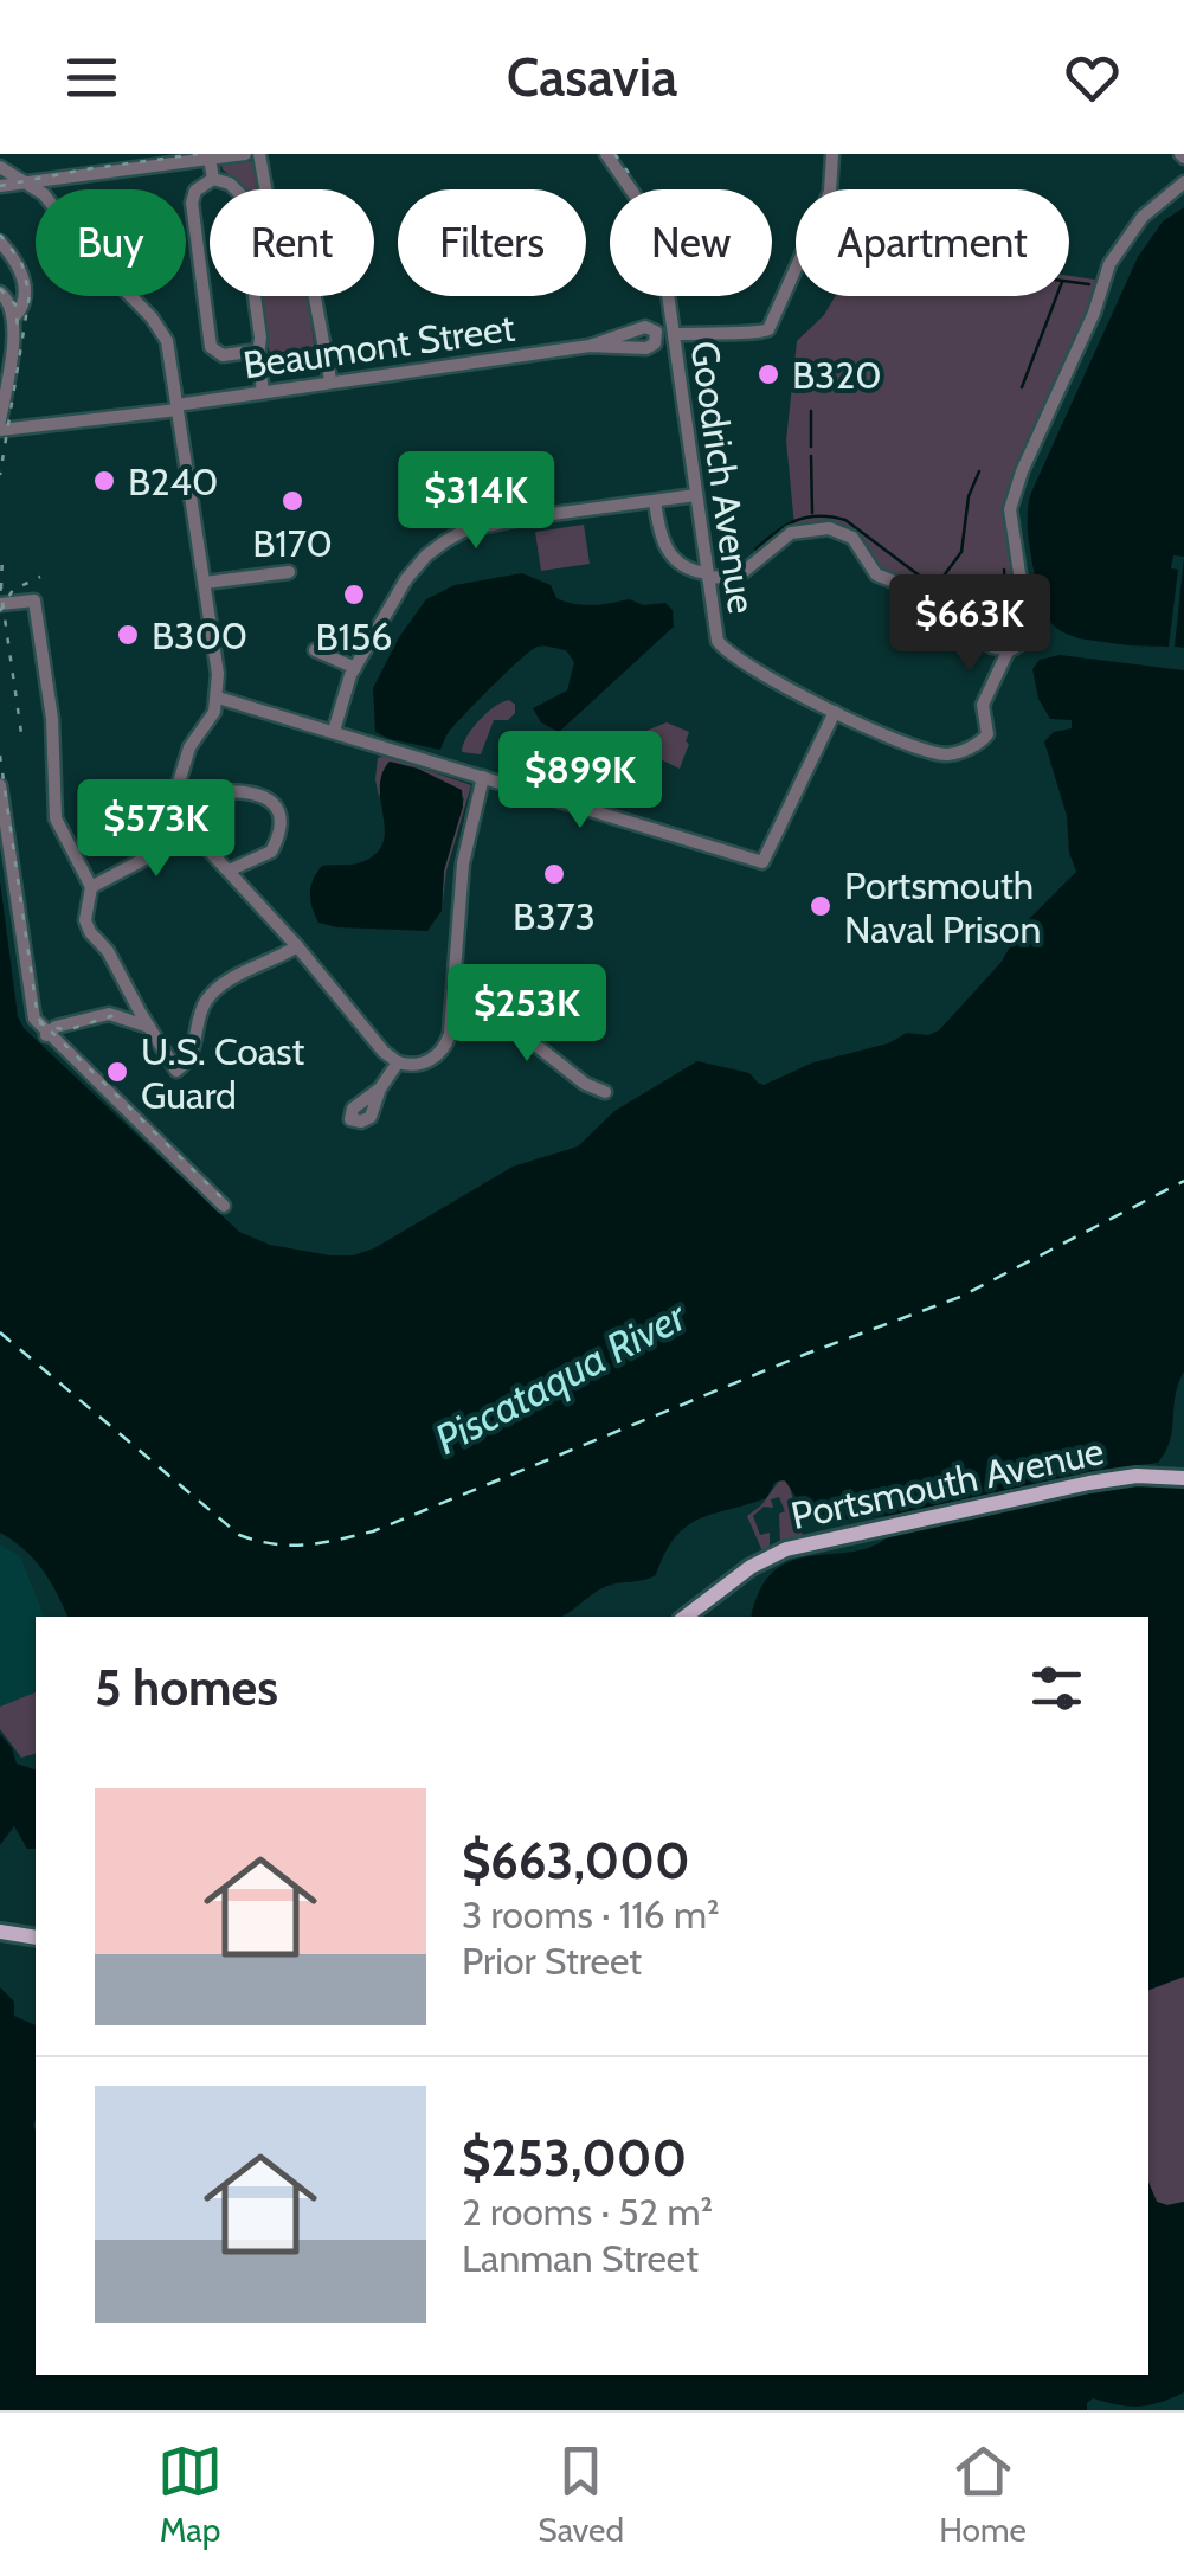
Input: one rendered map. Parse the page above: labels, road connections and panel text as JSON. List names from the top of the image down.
{
  "streets": {
    "main road": ["Portsmouth Avenue"],
    "street": ["Beaumont Street", "Goodrich Avenue"]
  },
  "water": ["Piscataqua River"],
  "places": [
    "B320",
    "B240",
    "B170",
    "B156",
    "B300",
    "B373",
    "Portsmouth Naval Prison",
    "U.S. Coast Guard"
  ],
  "page": {
    "header": "Casavia",
    "chip": [
      "Buy",
      "Rent",
      "Filters",
      "New",
      "Apartment"
    ],
    "price": [
      "$314K",
      "$663K",
      "$899K",
      "$573K",
      "$253K"
    ],
    "heading": "5 homes",
    "list": [
      {
        "name": "$663,000",
        "note": "3 rooms · 116 m² · Prior Street"
      },
      {
        "name": "$253,000",
        "note": "2 rooms · 52 m² · Lanman Street"
      }
    ],
    "tabs": ["Map", "Saved", "Home"]
  }
}
